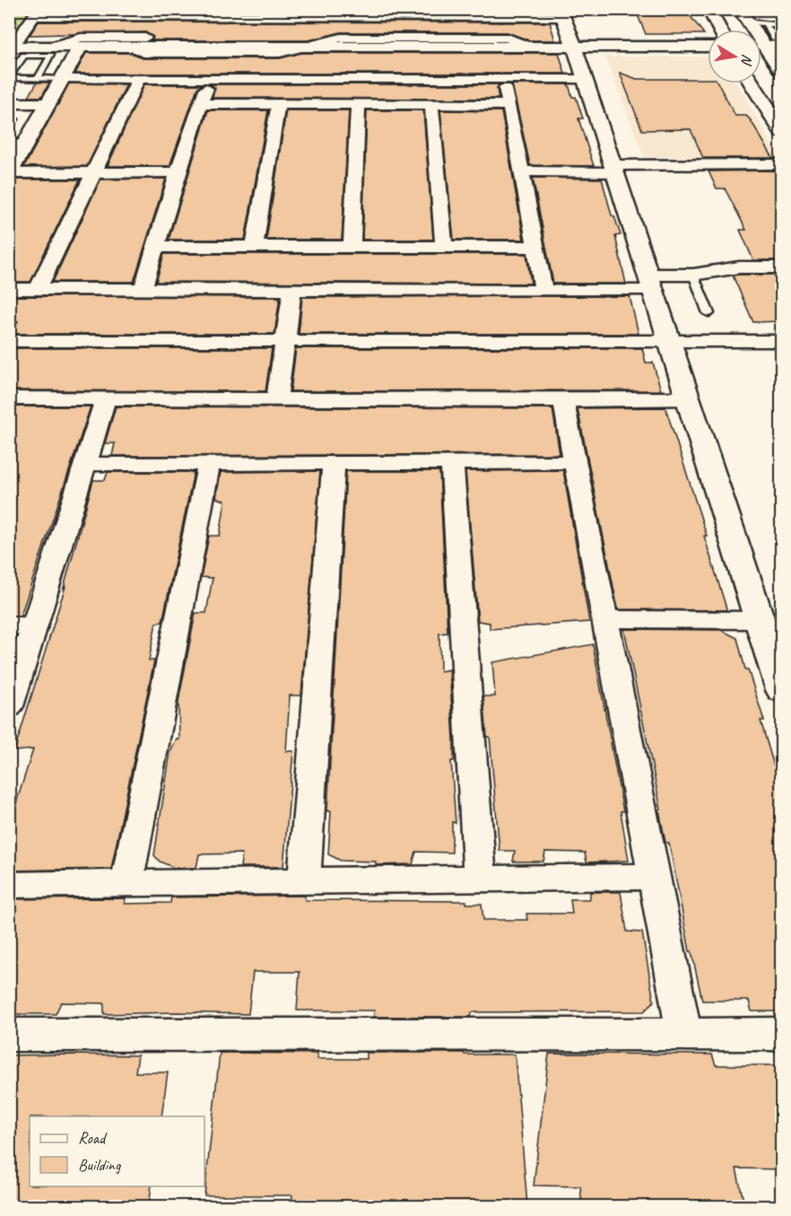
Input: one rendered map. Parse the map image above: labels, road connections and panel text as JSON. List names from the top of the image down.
{
  "legend": ["Road", "Building"],
  "north": "right"
}
